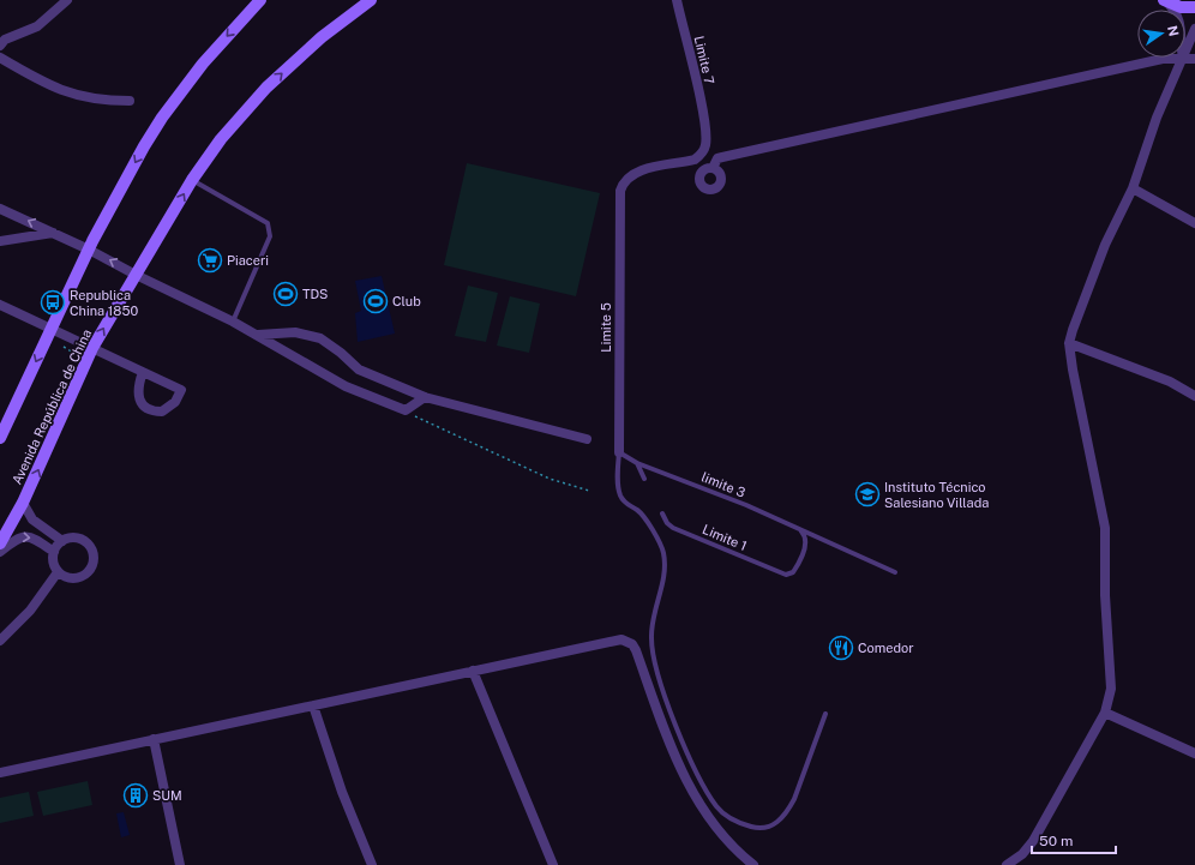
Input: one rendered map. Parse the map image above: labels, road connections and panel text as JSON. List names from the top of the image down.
{
  "streets": {
    "main road": ["Avenida República de China"],
    "street": ["Limite 7", "Limite 5"],
    "lane": ["limite 3", "Limite 1"]
  },
  "crossings": [
    ["Limite 7", "Limite 5"],
    ["Limite 5", "limite 3"],
    ["limite 3", "Limite 1"]
  ],
  "places": {
    "supermarket": ["Piaceri"],
    "sports": ["TDS", "Club"],
    "bus stop": ["Republica China 1850"],
    "school or university": ["Instituto Técnico Salesiano Villada"],
    "restaurant": ["Comedor"],
    "building": ["SUM"]
  },
  "scale_bar": "50 m",
  "north": "right"
}
